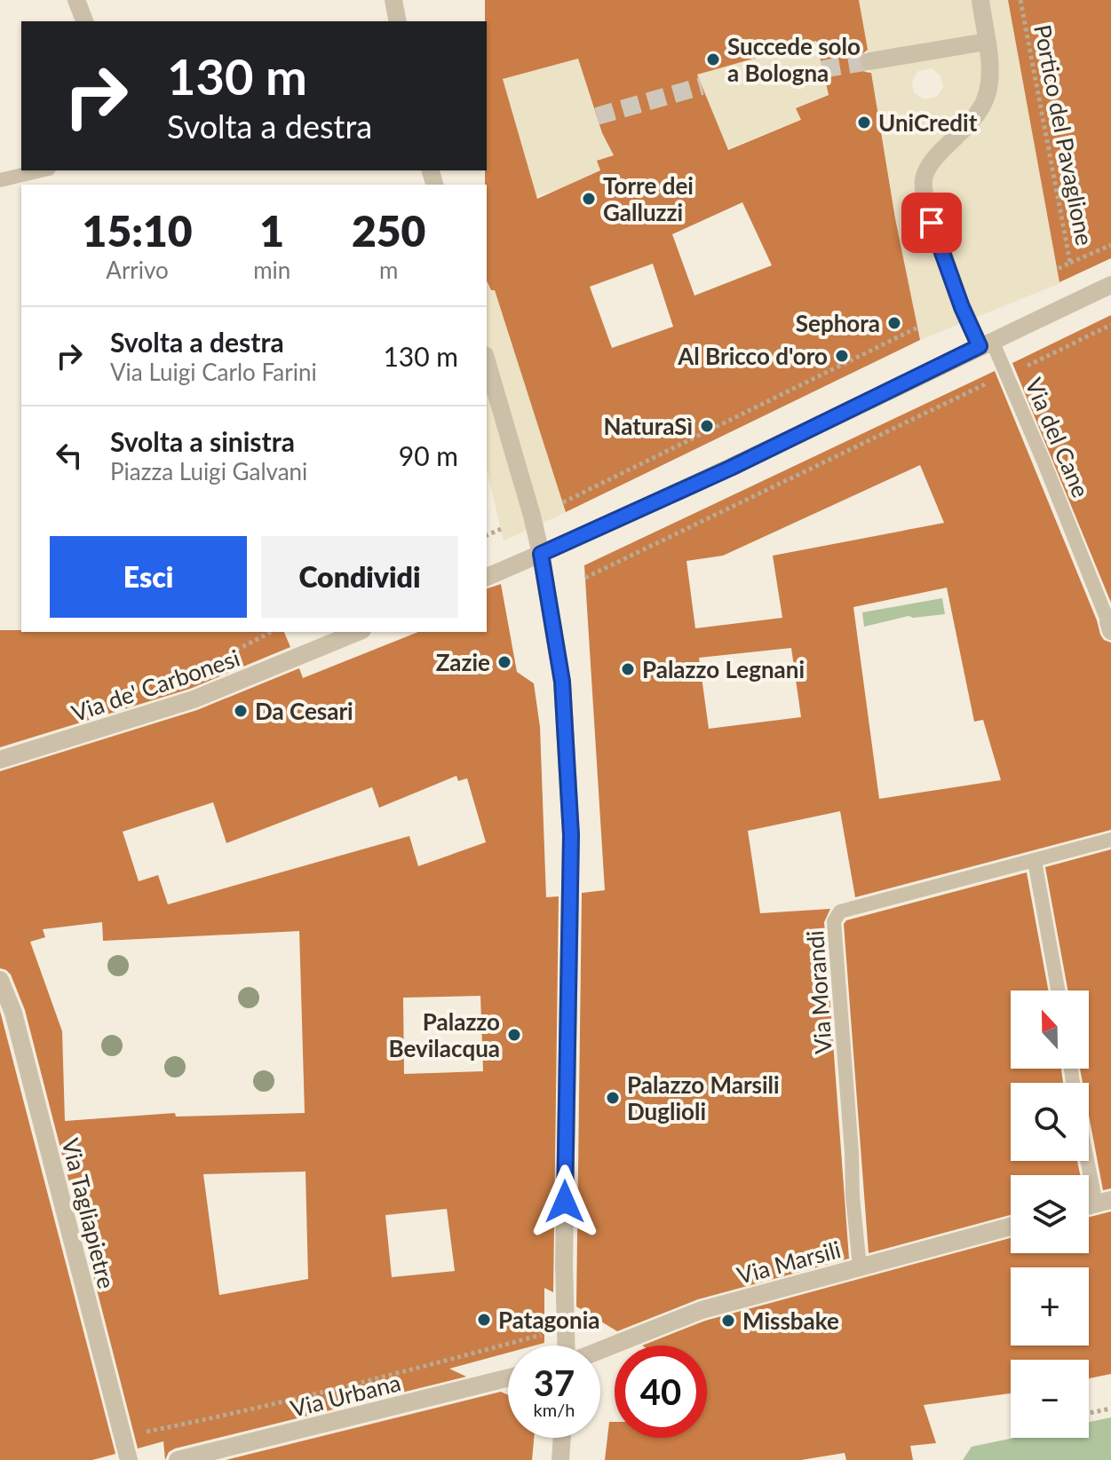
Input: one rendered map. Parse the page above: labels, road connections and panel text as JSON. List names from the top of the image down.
{
  "streets": {
    "street": [
      "Via de' Carbonesi",
      "Via Tagliapietre",
      "Via Marsili",
      "Via Urbana"
    ],
    "lane": ["Via del Cane", "Via Morandi"],
    "path": ["Portico del Pavaglione"]
  },
  "crossings": [
    ["Via Morandi", "Via Marsili"]
  ],
  "places": [
    "Succede solo a Bologna",
    "UniCredit",
    "Torre dei Galluzzi",
    "Sephora",
    "Al Bricco d'oro",
    "NaturaSì",
    "Zazie",
    "Palazzo Legnani",
    "Da Cesari",
    "Palazzo Bevilacqua",
    "Palazzo Marsili Duglioli",
    "Patagonia",
    "Missbake"
  ],
  "north": "top",
  "page": {
    "turn": ["130 m", "Svolta a destra"],
    "eta": [
      "15:10",
      "Arrivo",
      "1",
      "min",
      "250",
      "m"
    ],
    "list": [
      {
        "name": "Svolta a destra",
        "note": "Via Luigi Carlo Farini",
        "value": "130 m"
      },
      {
        "name": "Svolta a sinistra",
        "note": "Piazza Luigi Galvani",
        "value": "90 m"
      }
    ],
    "buttons": ["Esci", "Condividi"],
    "map_buttons": ["+", "−"],
    "speed": "37 km/h",
    "limit": "40"
  }
}
